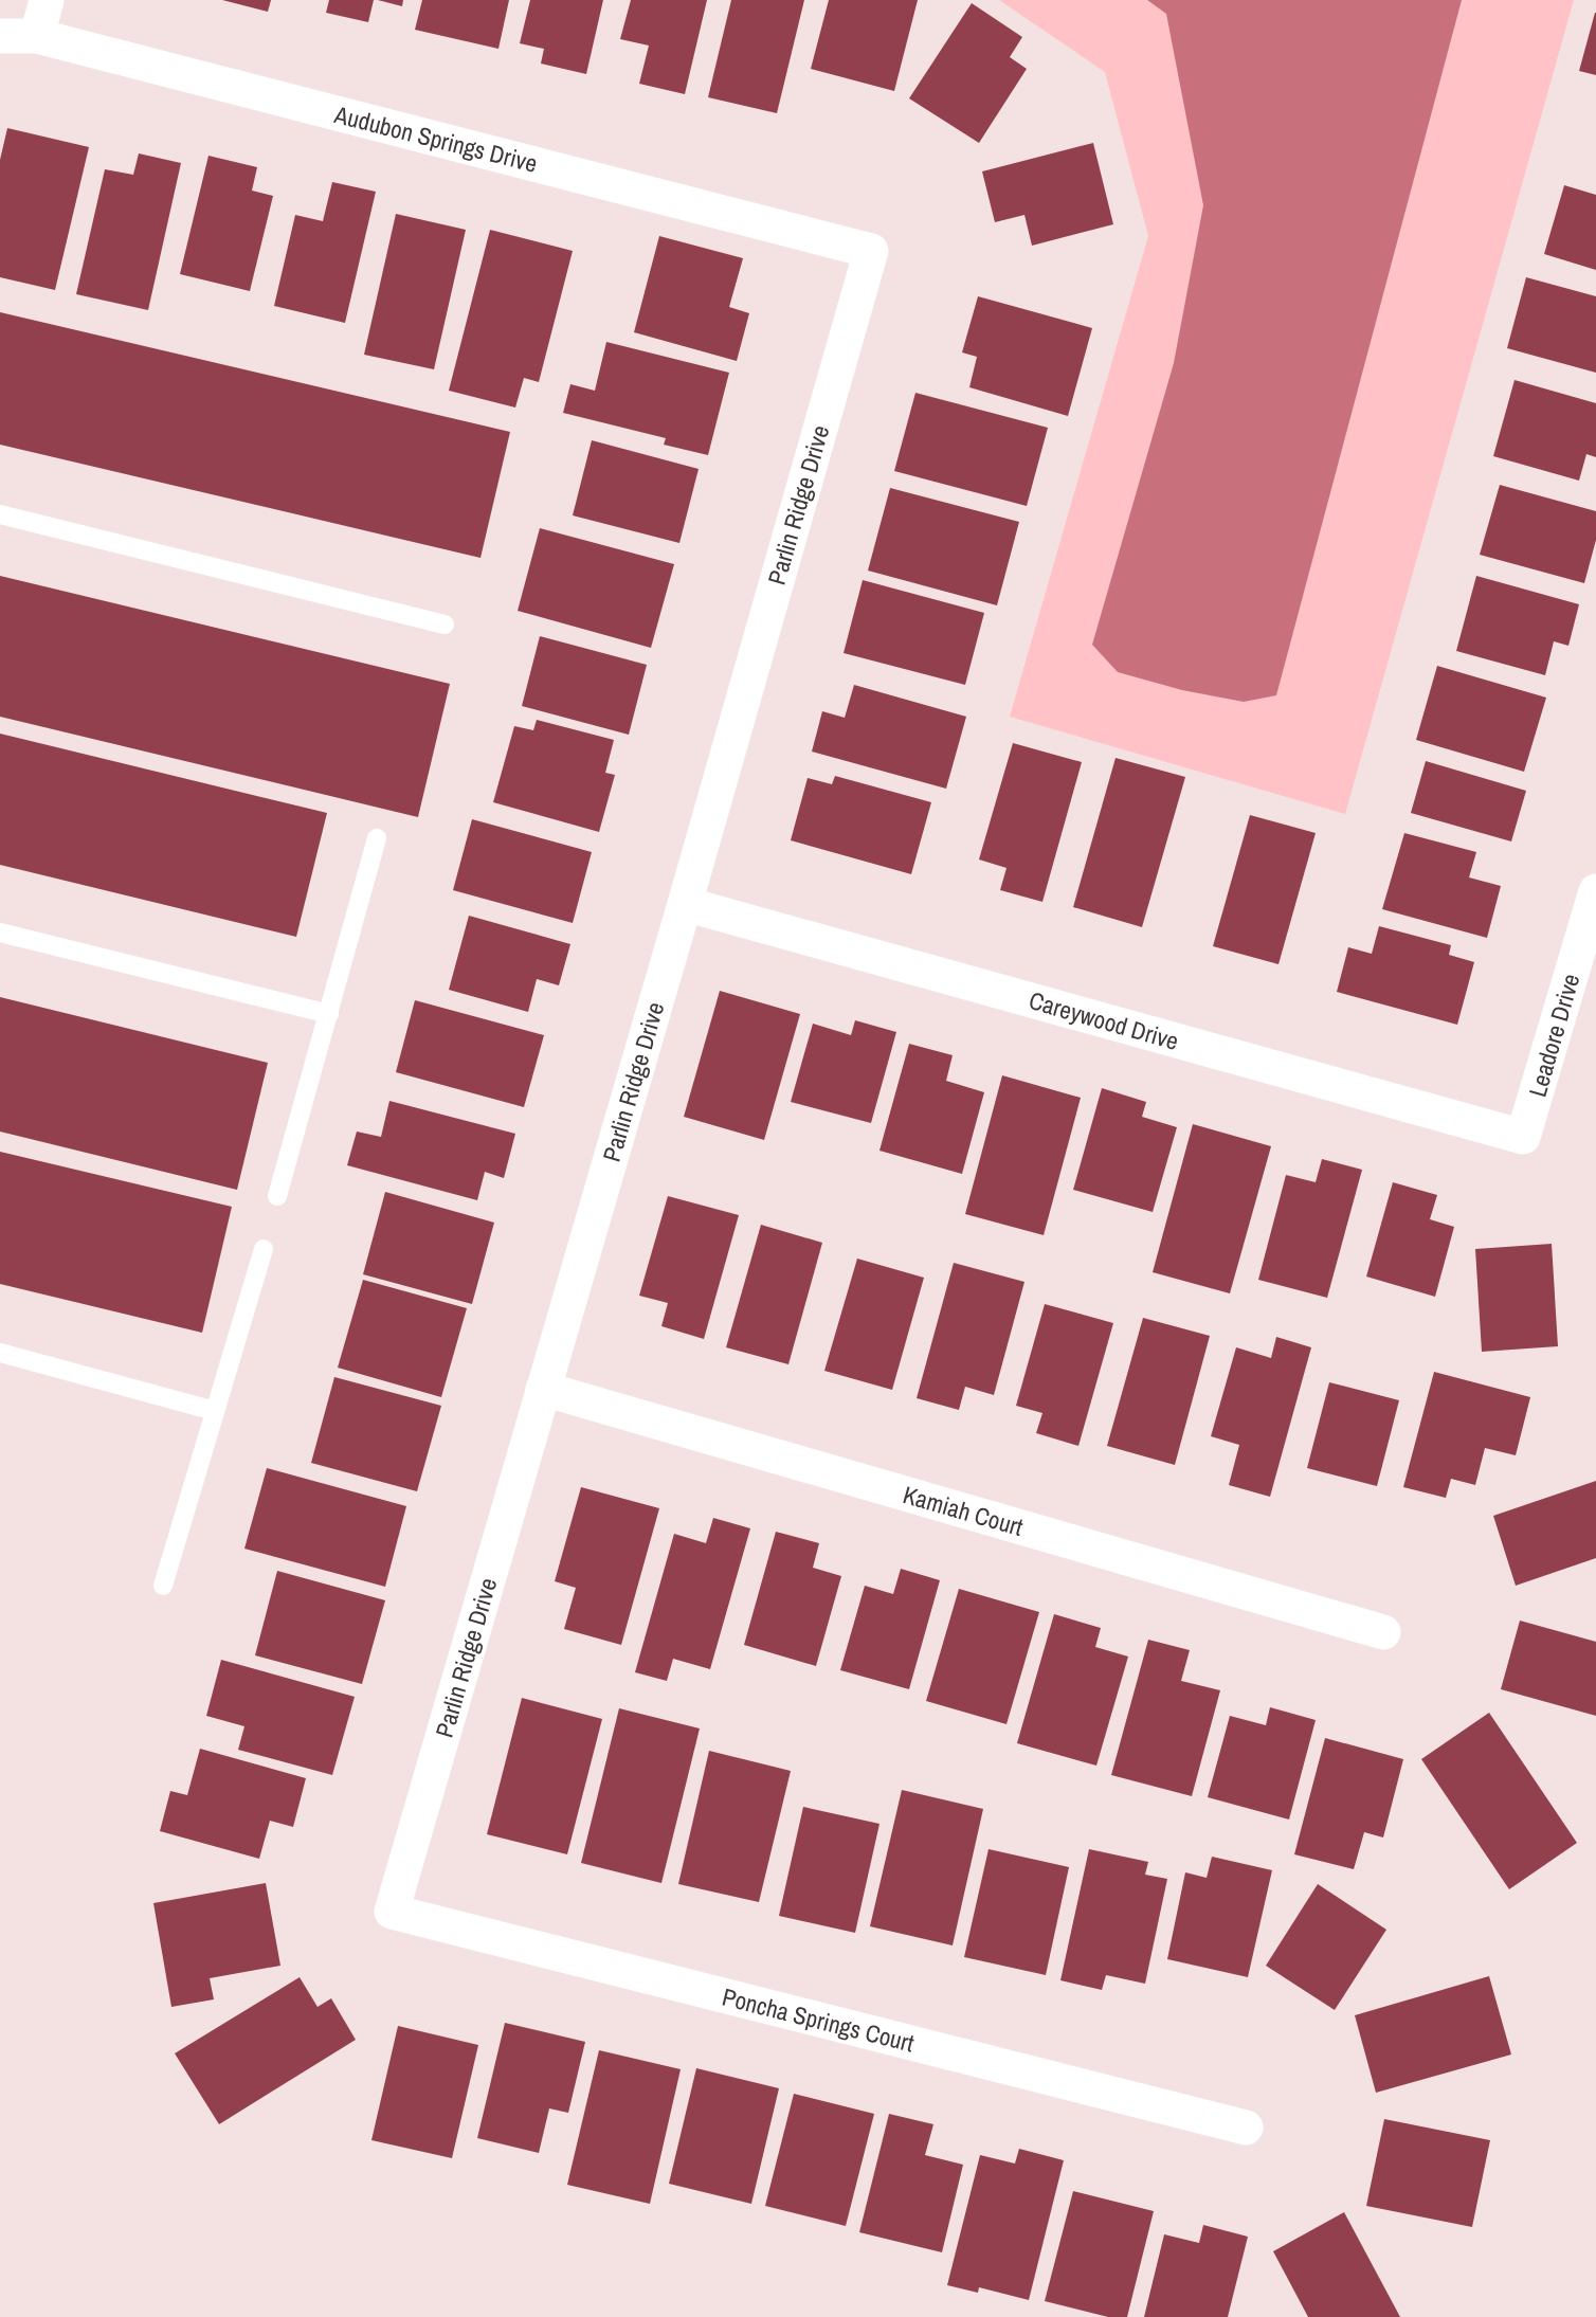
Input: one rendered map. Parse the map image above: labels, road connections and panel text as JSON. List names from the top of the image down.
{
  "streets": {
    "street": [
      "Audubon Springs Drive",
      "Parlin Ridge Drive",
      "Careywood Drive",
      "Leadore Drive",
      "Kamiah Court",
      "Poncha Springs Court"
    ]
  },
  "crossings": [
    ["Audubon Springs Drive", "Parlin Ridge Drive"],
    ["Parlin Ridge Drive", "Careywood Drive"],
    ["Parlin Ridge Drive", "Kamiah Court"],
    ["Parlin Ridge Drive", "Poncha Springs Court"],
    ["Careywood Drive", "Leadore Drive"]
  ]
}
